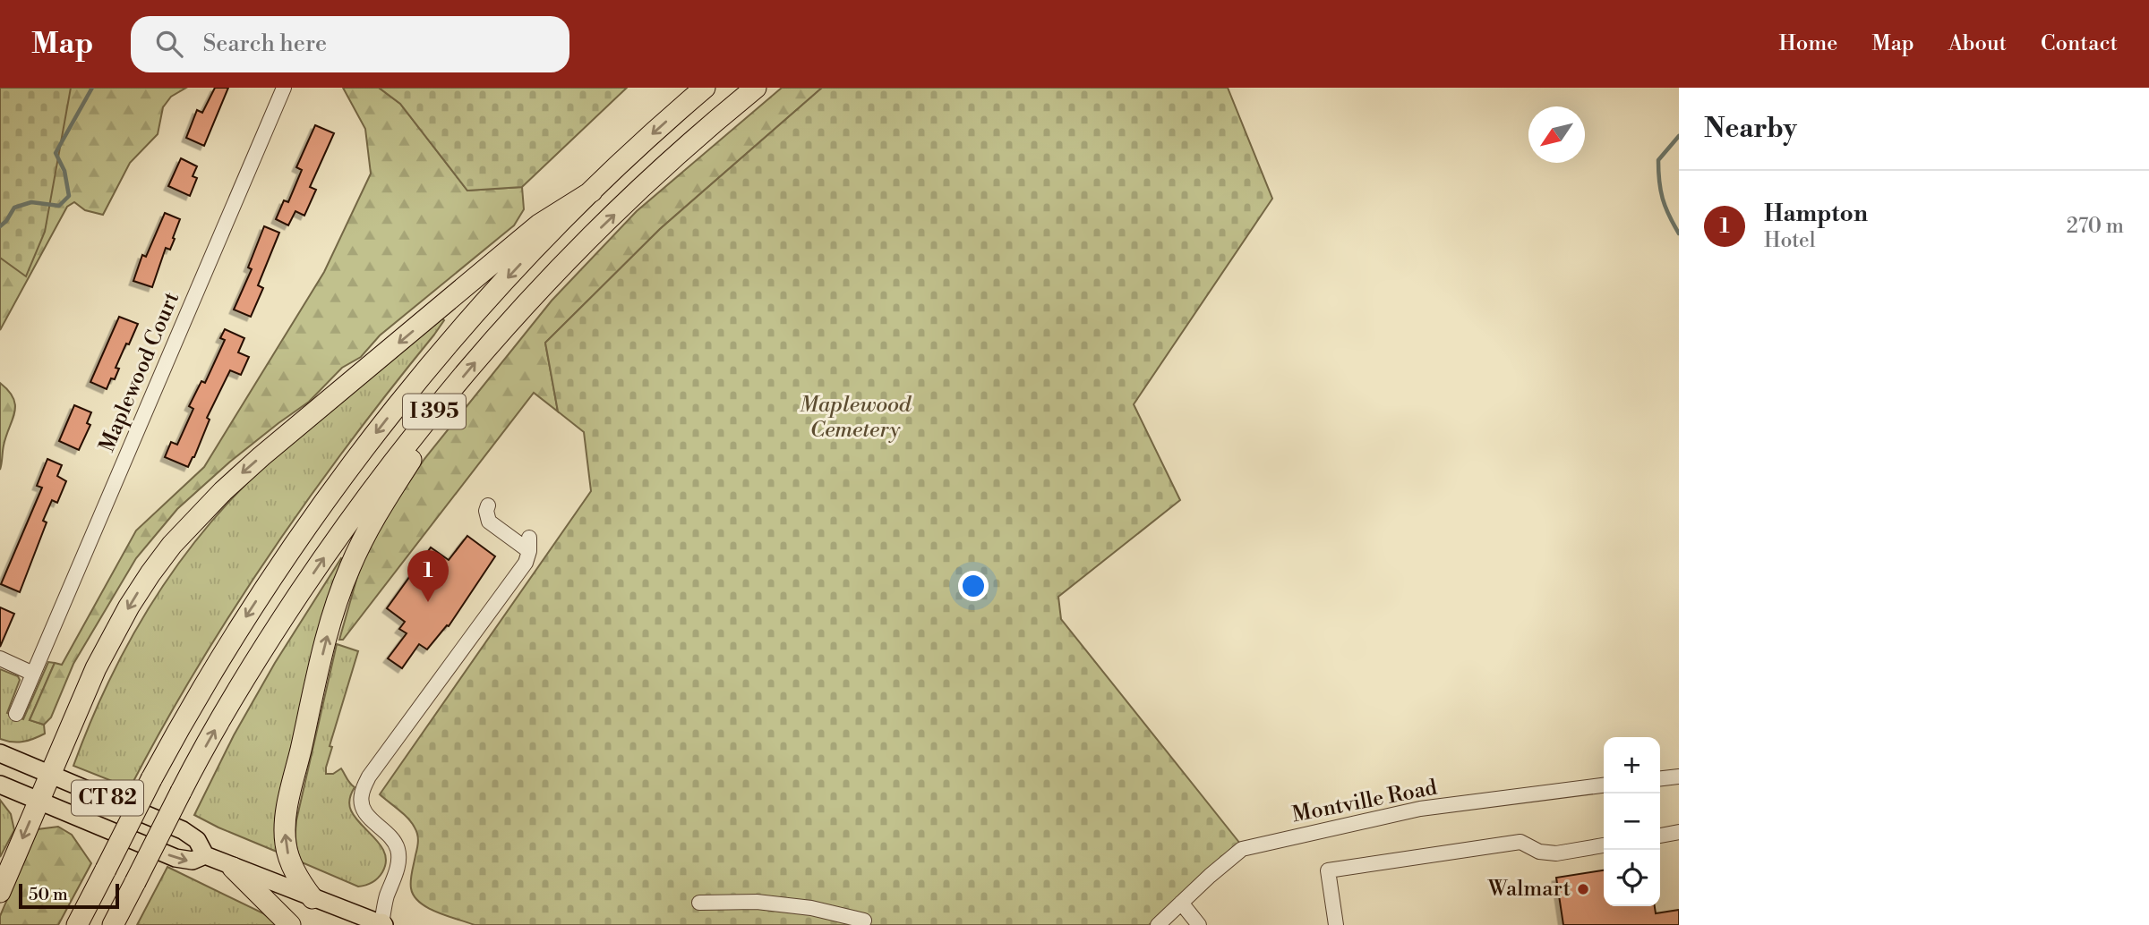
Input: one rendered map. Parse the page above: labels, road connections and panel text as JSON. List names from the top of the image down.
{
  "streets": {
    "highway": ["I 395"],
    "main road": ["CT 82"],
    "street": ["Maplewood Court", "Montville Road"]
  },
  "parks": ["Maplewood Cemetery"],
  "places": ["Walmart"],
  "scale_bar": "50 m",
  "north": "bottom left",
  "page": {
    "header": "Map",
    "search": "Search here",
    "nav": [
      "Home",
      "Map",
      "About",
      "Contact"
    ],
    "heading": "Nearby",
    "list": [
      {
        "mark": "1",
        "name": "Hampton",
        "note": "Hotel",
        "value": "270 m"
      }
    ],
    "pins": "1",
    "map_buttons": ["+", "−"],
    "scale": "50 m"
  }
}
